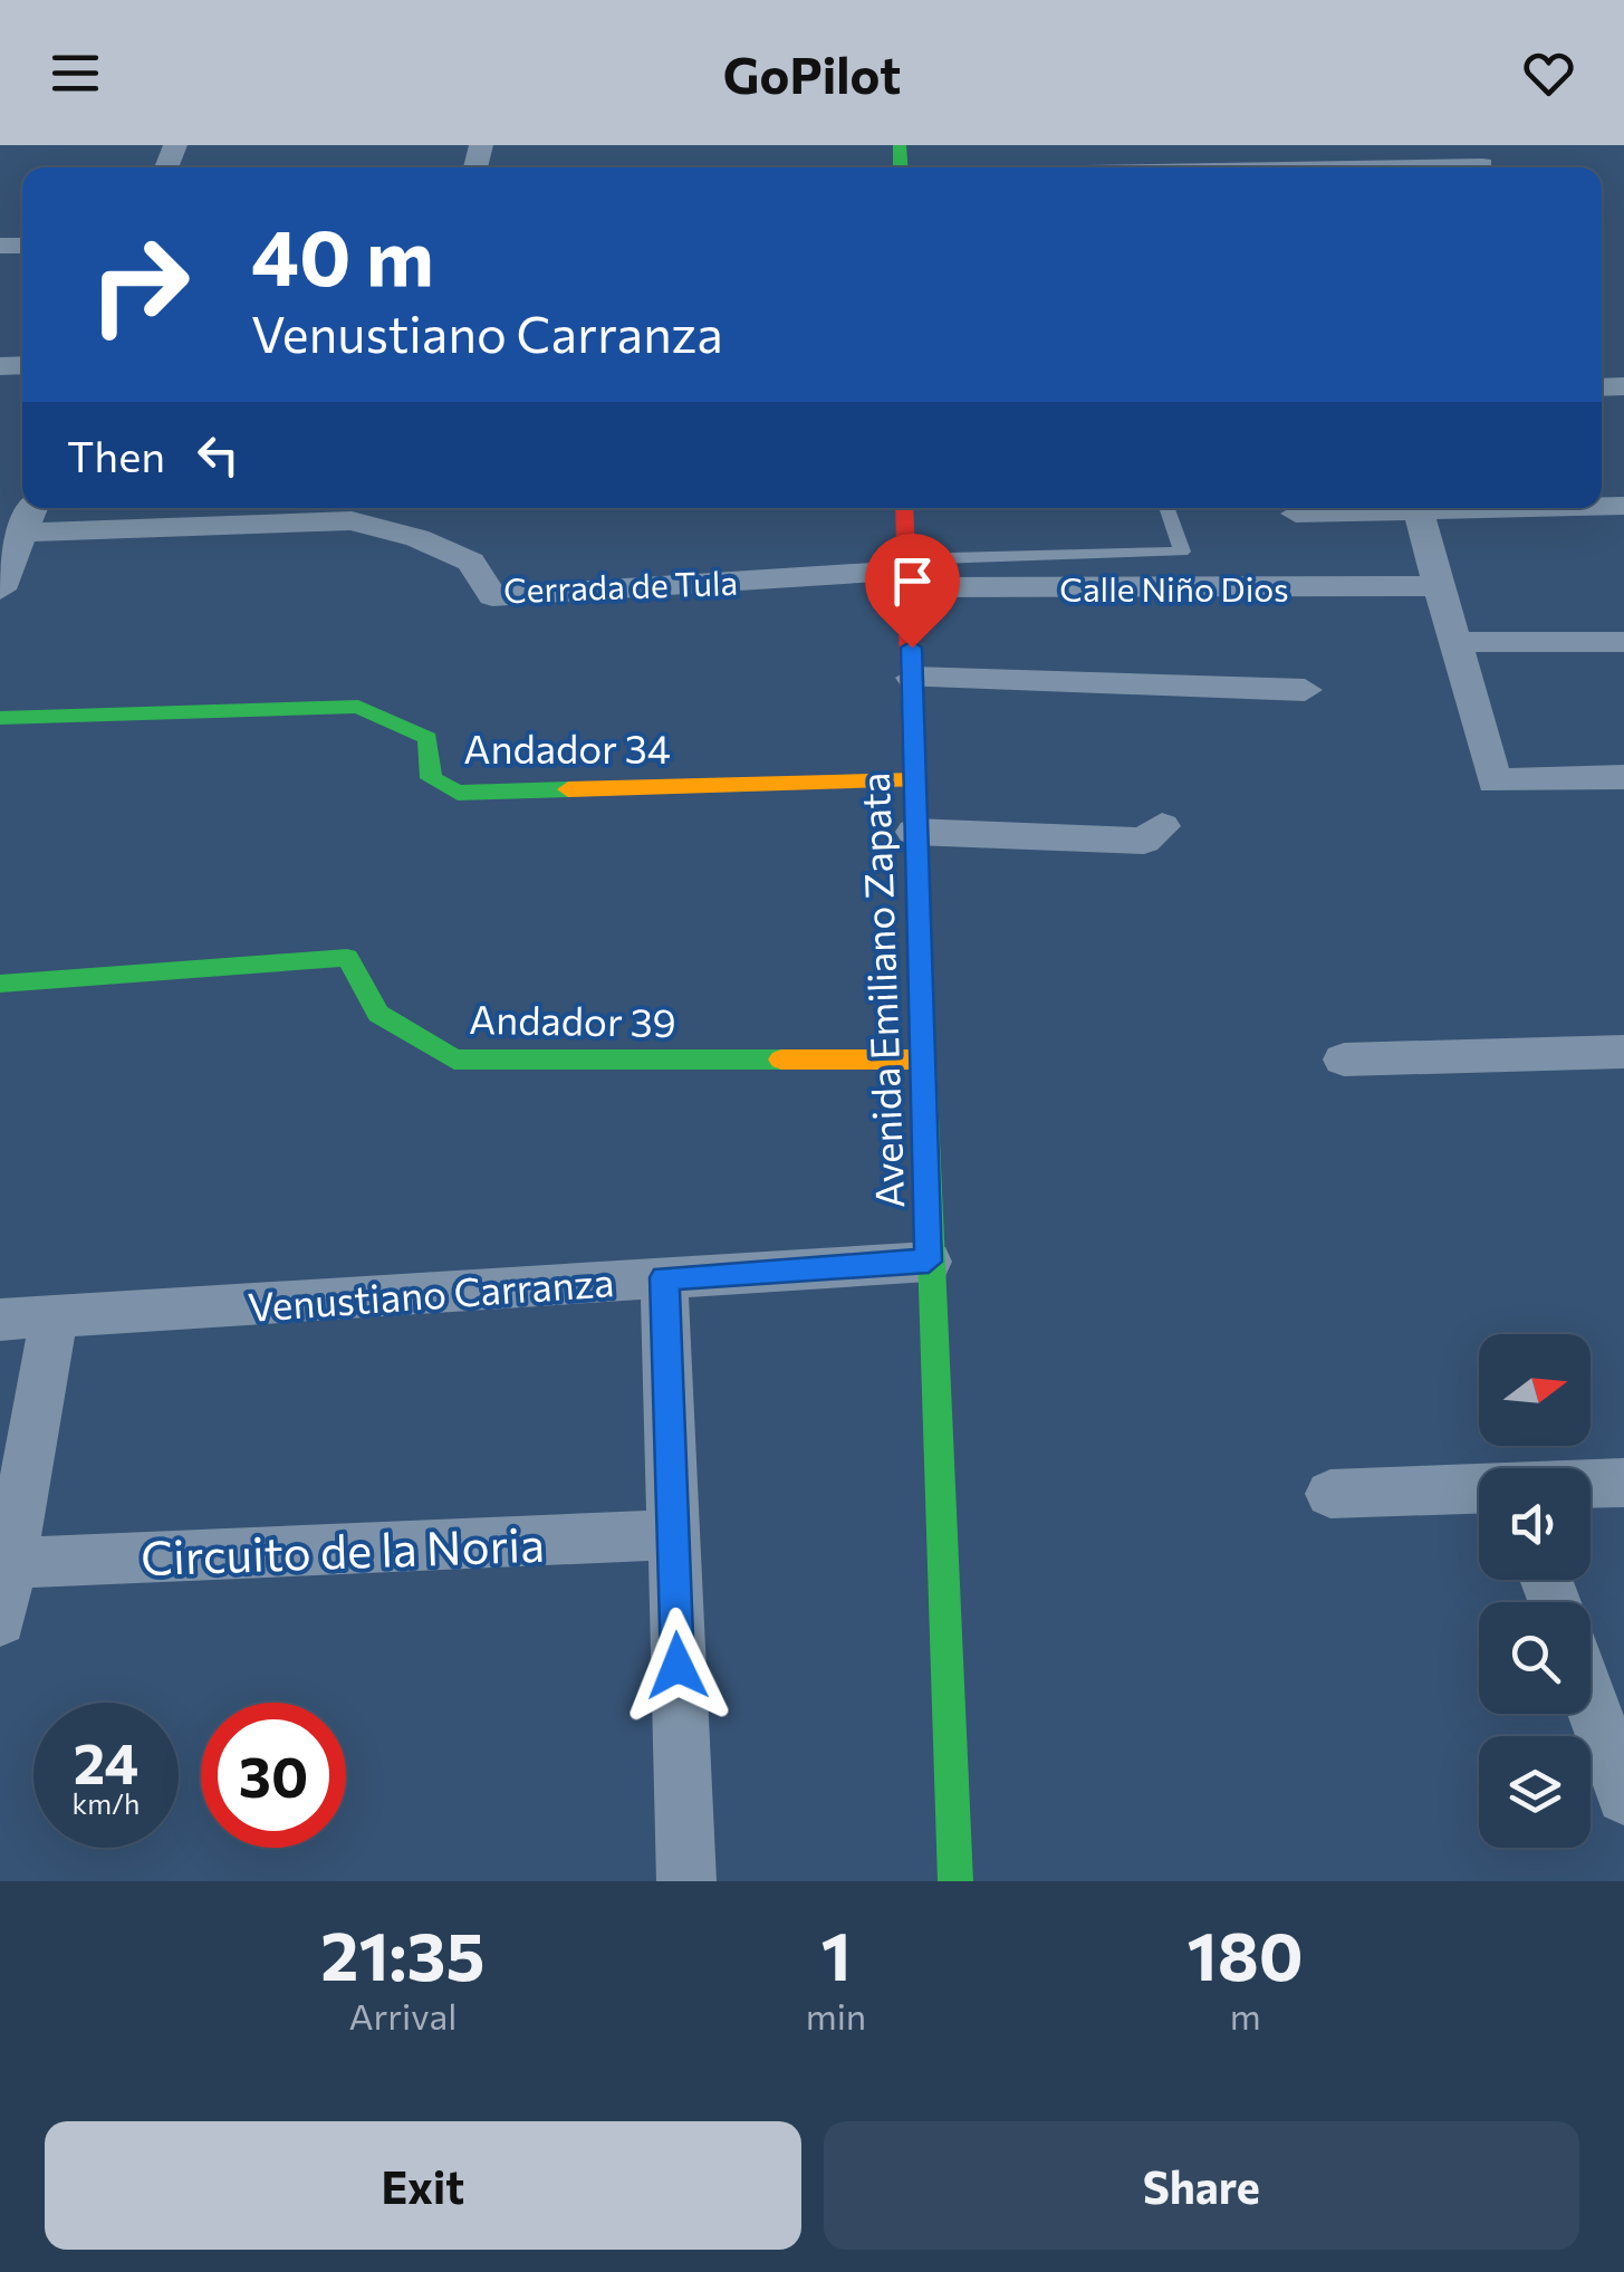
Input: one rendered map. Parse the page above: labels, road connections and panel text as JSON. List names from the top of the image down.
{
  "streets": {
    "street": [
      "Cerrada de Tula",
      "Calle Niño Dios",
      "Andador 34",
      "Avenida Emiliano Zapata",
      "Andador 39",
      "Venustiano Carranza",
      "Circuito de la Noria"
    ]
  },
  "crossings": [
    ["Cerrada de Tula", "Calle Niño Dios"],
    ["Cerrada de Tula", "Avenida Emiliano Zapata"],
    ["Calle Niño Dios", "Avenida Emiliano Zapata"],
    ["Andador 34", "Avenida Emiliano Zapata"],
    ["Avenida Emiliano Zapata", "Andador 39"],
    ["Avenida Emiliano Zapata", "Venustiano Carranza"]
  ],
  "north": "right",
  "page": {
    "header": "GoPilot",
    "turn": ["40 m", "Venustiano Carranza"],
    "then": "Then",
    "speed": "24 km/h",
    "limit": "30",
    "eta": [
      "21:35",
      "Arrival",
      "1",
      "min",
      "180",
      "m"
    ],
    "buttons": ["Exit", "Share"]
  }
}
